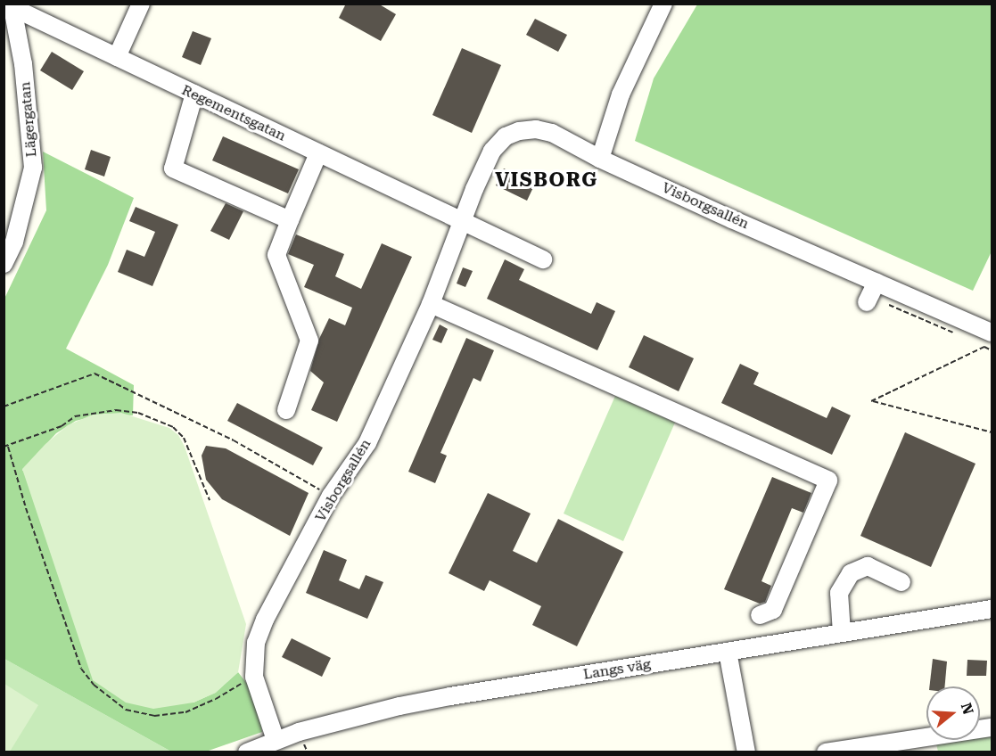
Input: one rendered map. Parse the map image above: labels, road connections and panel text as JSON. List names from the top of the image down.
{
  "streets": {
    "street": [
      "Regementsgatan",
      "Lägergatan",
      "Visborgsallén",
      "Langs väg"
    ]
  },
  "crossings": [
    ["Regementsgatan", "Lägergatan"],
    ["Regementsgatan", "Visborgsallén"],
    ["Visborgsallén", "Langs väg"]
  ],
  "districts": ["VISBORG"],
  "north": "right"
}
